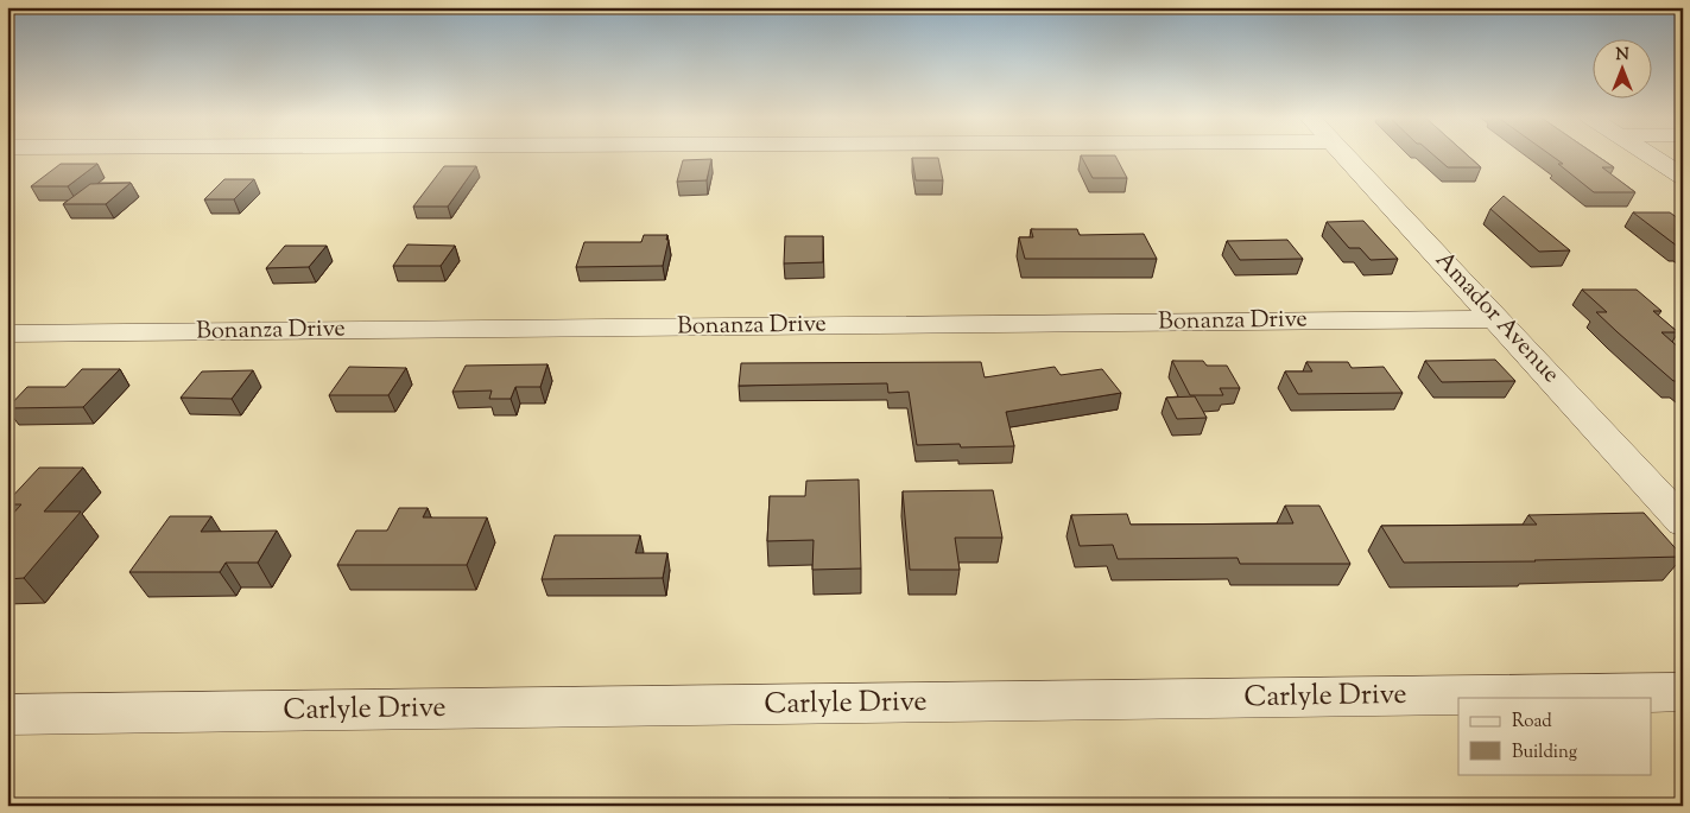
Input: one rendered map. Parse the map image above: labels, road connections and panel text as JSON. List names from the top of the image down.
{
  "streets": {
    "street": ["Amador Avenue", "Bonanza Drive", "Carlyle Drive"]
  },
  "crossings": [
    ["Amador Avenue", "Bonanza Drive"]
  ],
  "legend": ["Road", "Building"],
  "north": "top"
}
